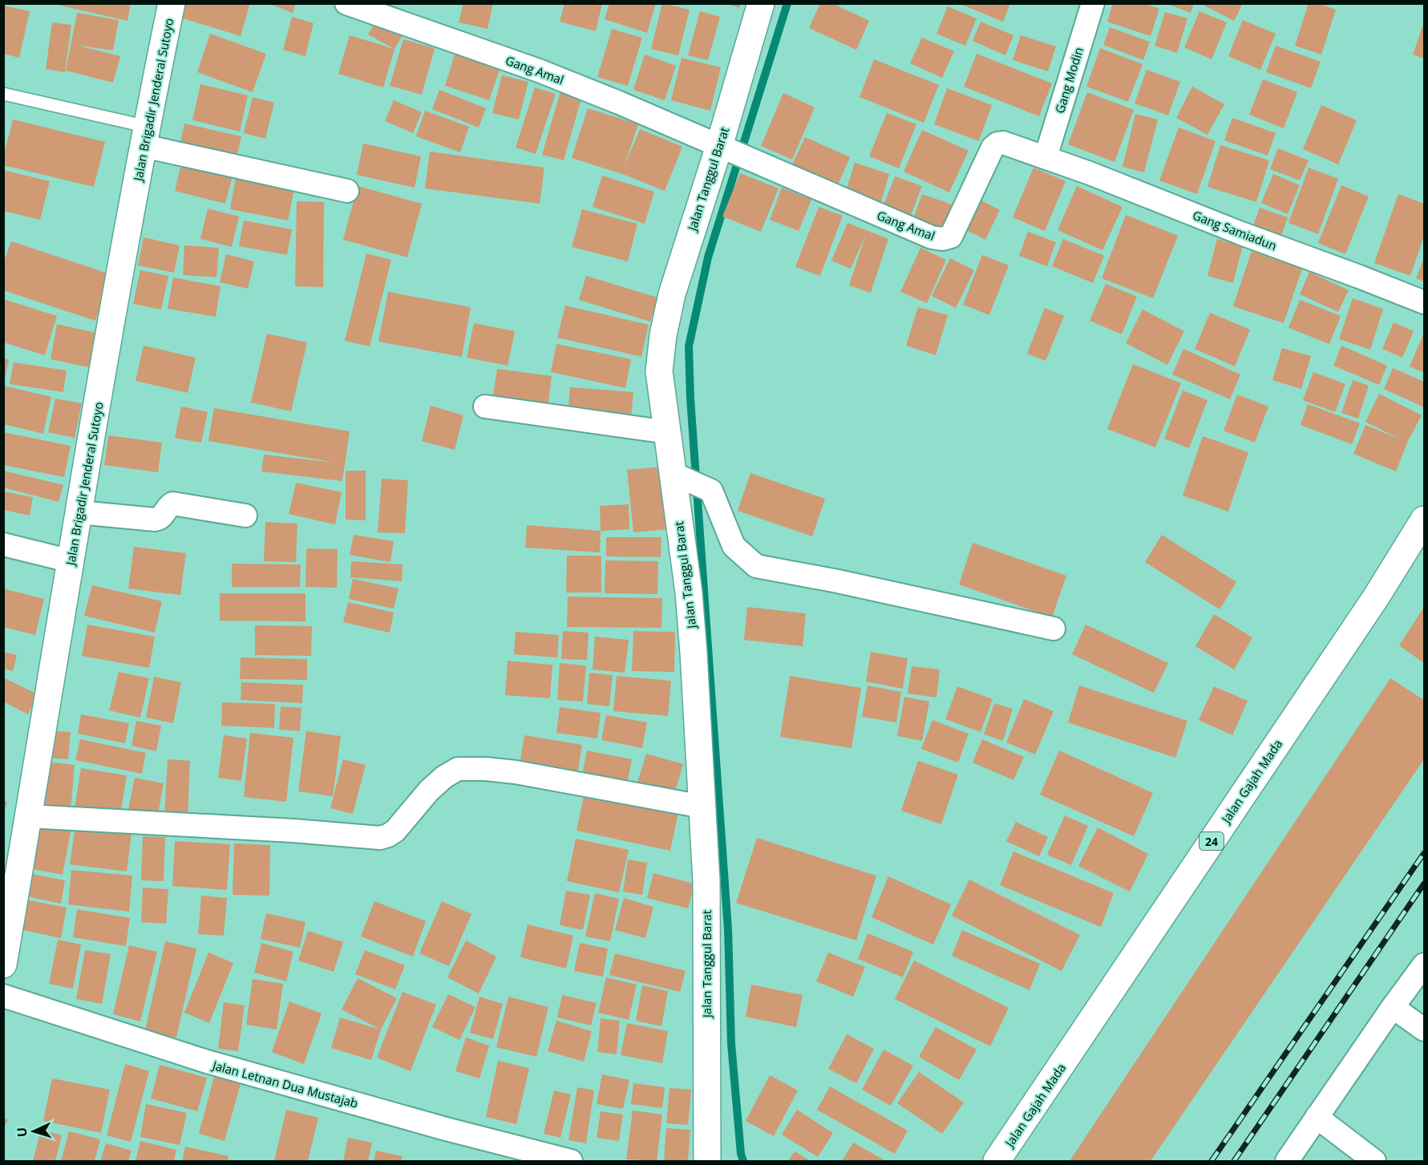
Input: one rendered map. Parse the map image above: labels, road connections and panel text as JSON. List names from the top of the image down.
{
  "streets": {
    "main road": [
      "Jalan Brigadir Jenderal Sutoyo",
      "Jalan Tanggul Barat",
      "Jalan Gajah Mada",
      "24"
    ],
    "street": [
      "Gang Amal",
      "Gang Modin",
      "Gang Samiadun",
      "Jalan Letnan Dua Mustajab"
    ]
  },
  "crossings": [
    ["Gang Amal", "Gang Modin"],
    ["Gang Amal", "Jalan Tanggul Barat"],
    ["Gang Amal", "Gang Samiadun"],
    ["Gang Modin", "Gang Samiadun"]
  ],
  "north": "left"
}
